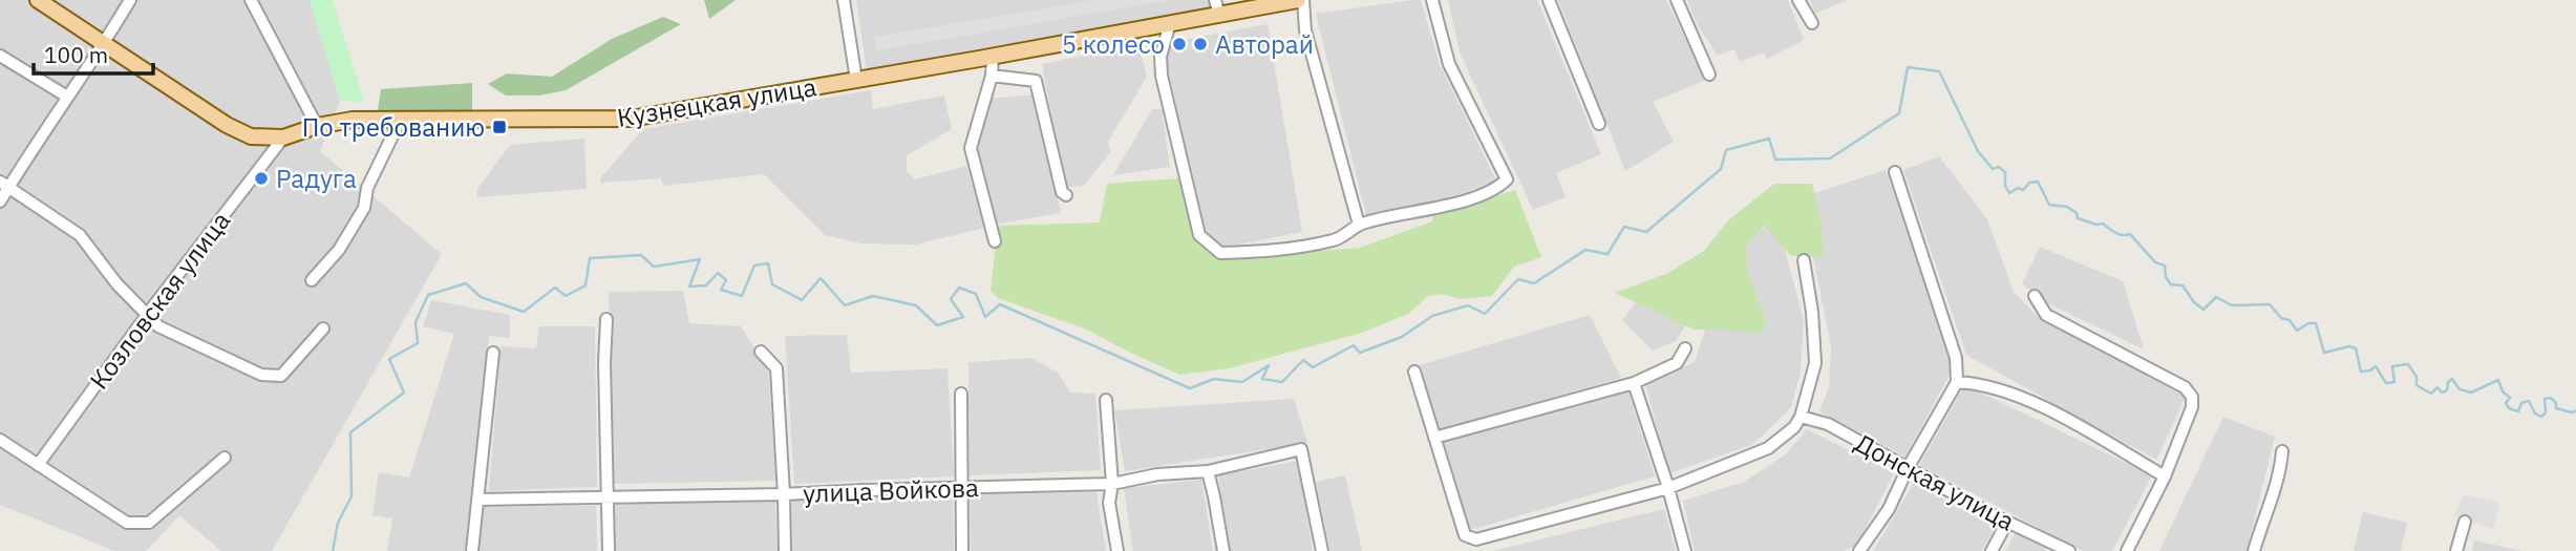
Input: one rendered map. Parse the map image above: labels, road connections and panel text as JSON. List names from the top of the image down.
{
  "streets": {
    "main road": ["Кузнецкая улица"],
    "street": ["Козловская улица", "Донская улица", "улица Войкова"]
  },
  "crossings": [
    ["Кузнецкая улица", "Козловская улица"]
  ],
  "places": {
    "other": ["5 колесо", "Авторай", "Радуга"],
    "transit": ["По требованию"]
  },
  "scale_bar": "100 m"
}
